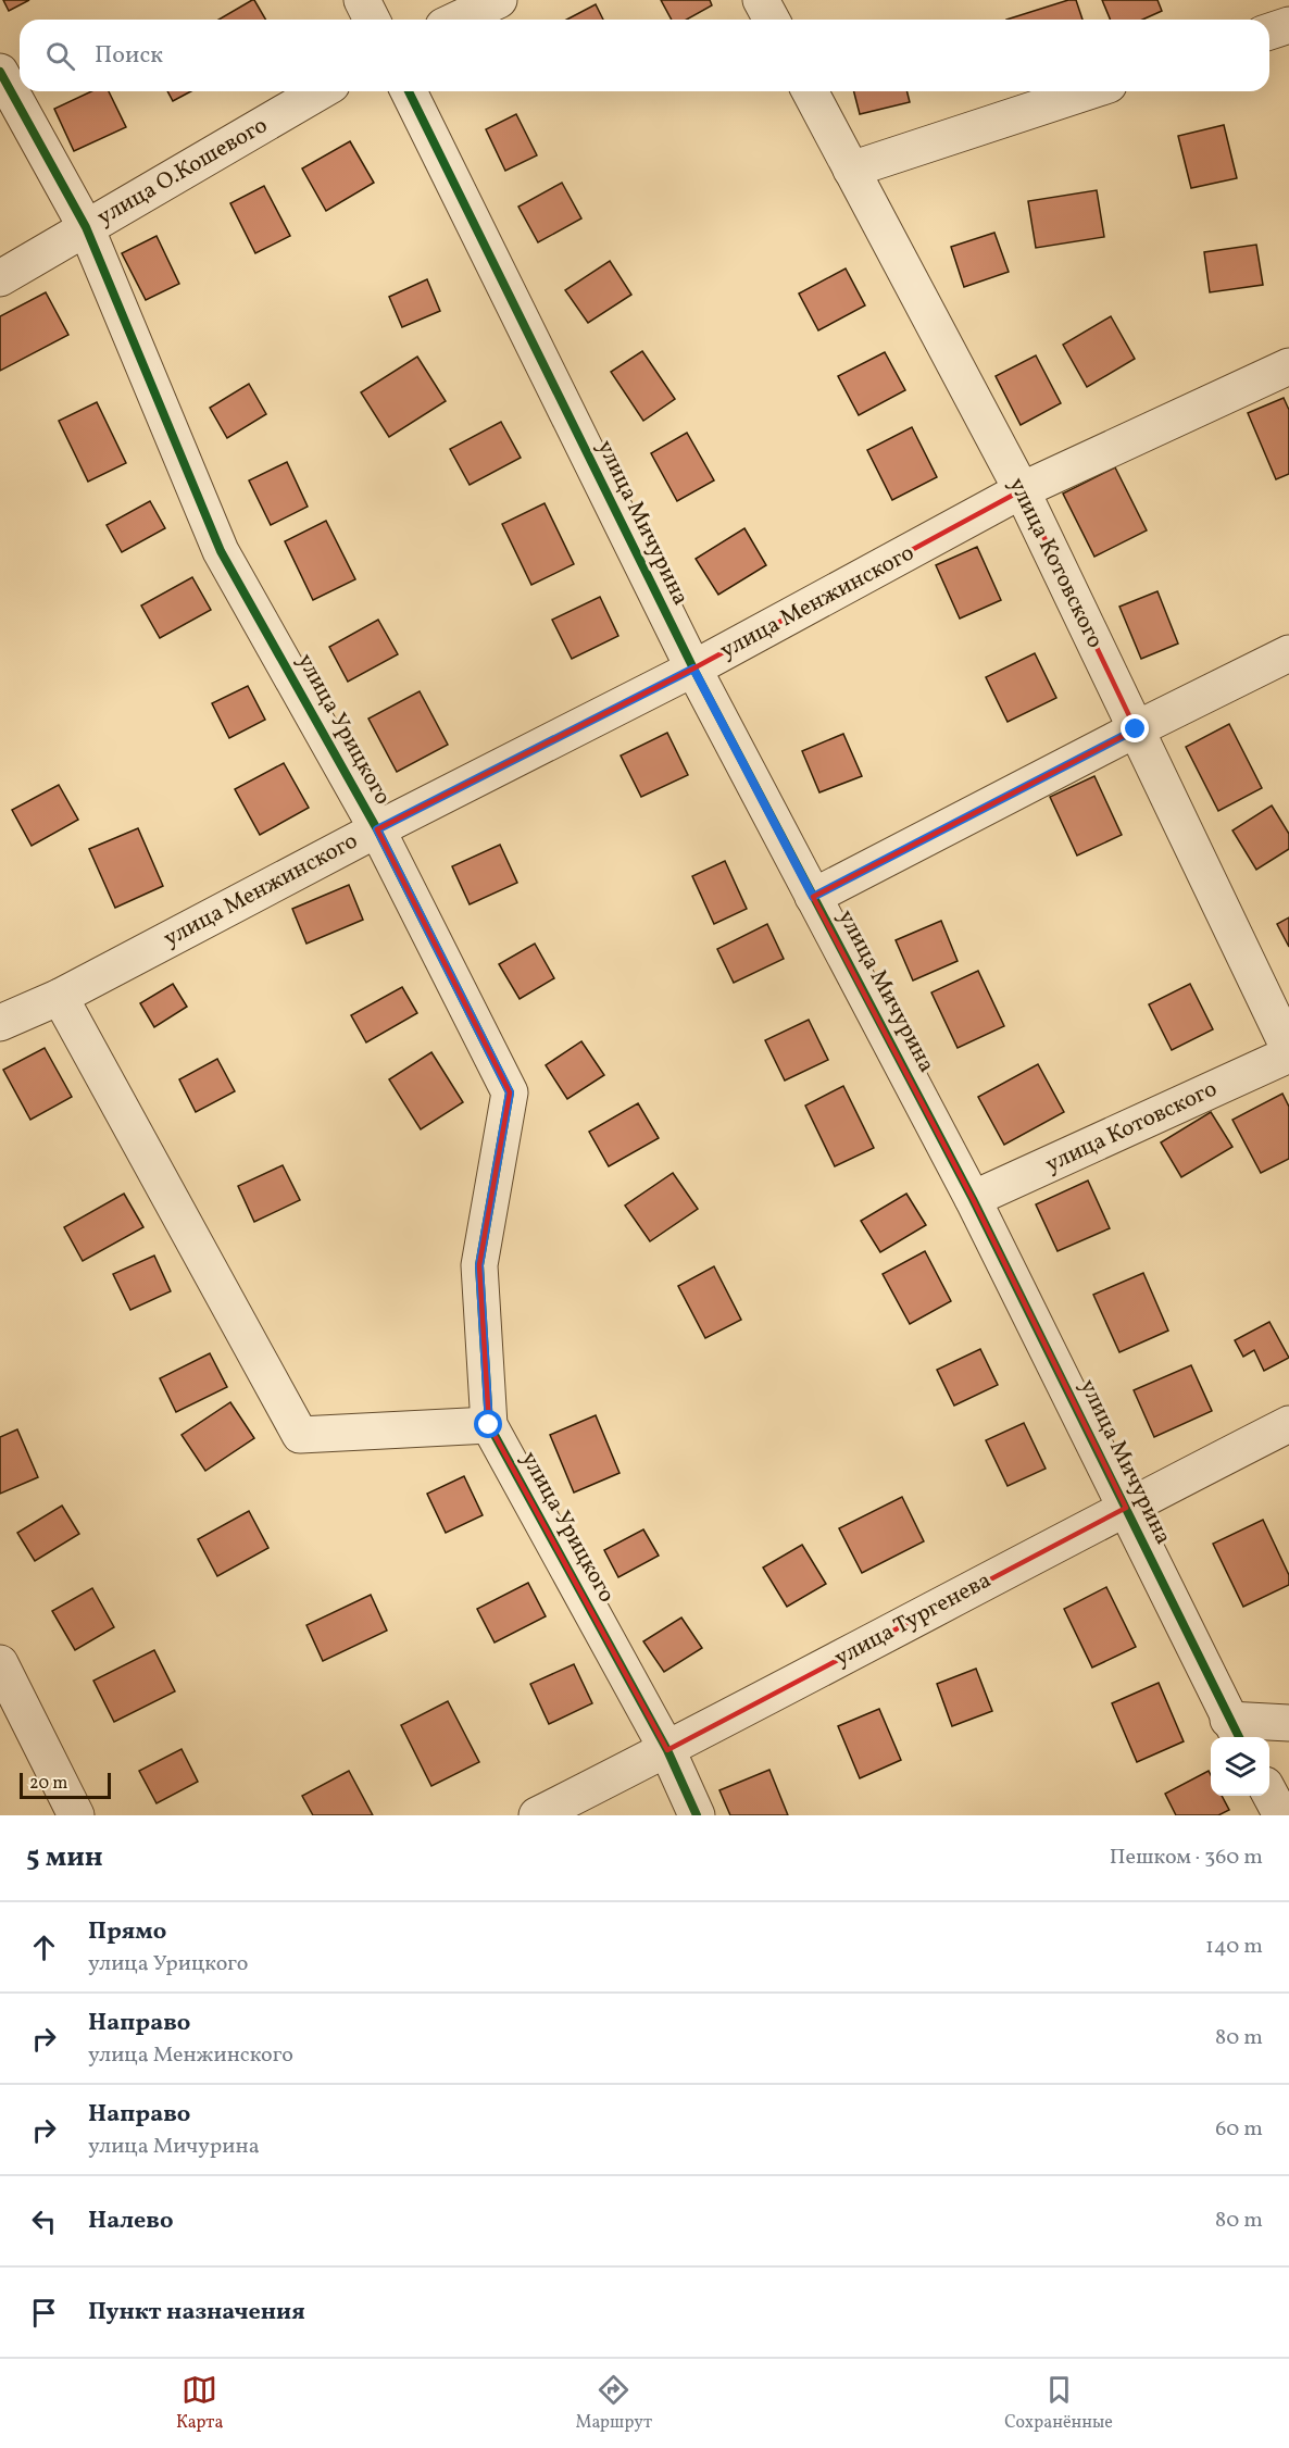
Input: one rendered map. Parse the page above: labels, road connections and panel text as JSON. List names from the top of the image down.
{
  "streets": {
    "street": [
      "улица О.Кошевого",
      "улица Мичурина",
      "улица Котовского",
      "улица Менжинского",
      "улица Урицкого",
      "улица Тургенева"
    ]
  },
  "crossings": [
    ["улица О.Кошевого", "улица Урицкого"],
    ["улица Мичурина", "улица Котовского"],
    ["улица Мичурина", "улица Менжинского"],
    ["улица Мичурина", "улица Тургенева"],
    ["улица Котовского", "улица Менжинского"],
    ["улица Менжинского", "улица Урицкого"],
    ["улица Урицкого", "улица Тургенева"]
  ],
  "scale_bar": "20 m",
  "page": {
    "search": "Поиск",
    "scale": "20 m",
    "heading": ["5 мин", "Пешком · 360 m"],
    "list": [
      ["Прямо", "улица Урицкого", "140 m"],
      ["Направо", "улица Менжинского", "80 m"],
      ["Направо", "улица Мичурина", "60 m"],
      ["Налево", "80 m"],
      "Пункт назначения"
    ],
    "nav": ["Карта", "Маршрут", "Сохранённые"]
  }
}
